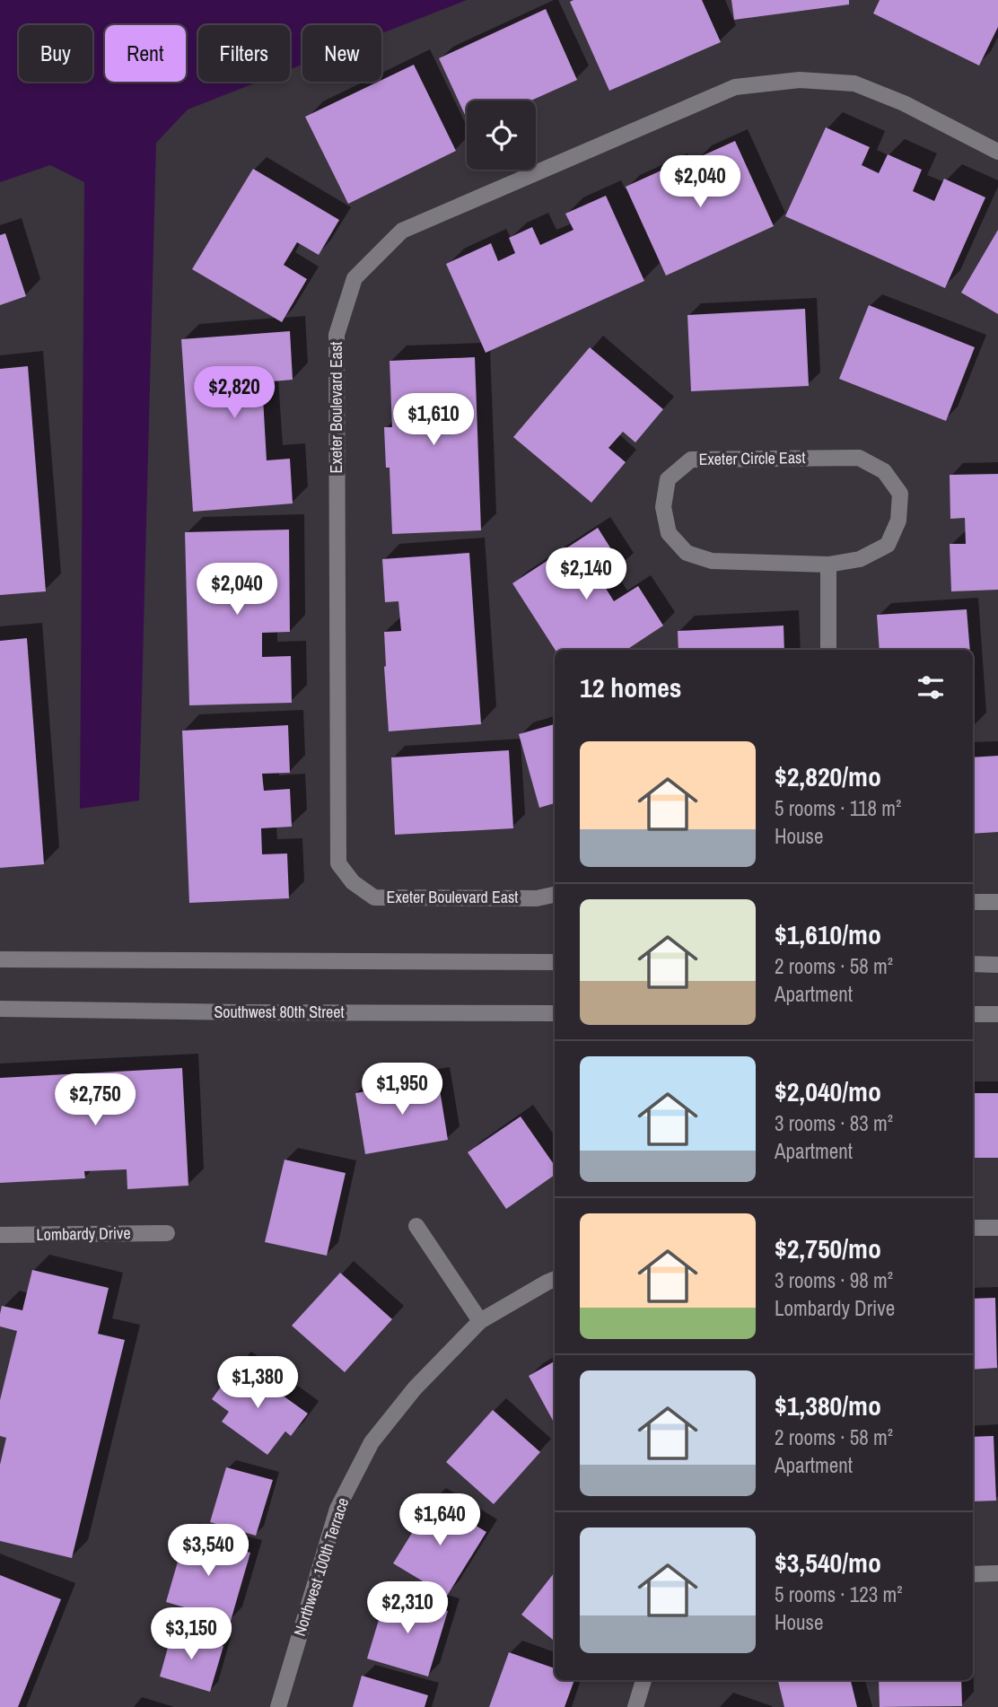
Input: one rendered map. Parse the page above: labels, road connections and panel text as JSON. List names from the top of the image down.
{
  "streets": {
    "street": [
      "Exeter Boulevard East",
      "Exeter Circle East",
      "Southwest 80th Street",
      "Lombardy Drive",
      "Northwest 100th Terrace"
    ]
  },
  "page": {
    "chip": [
      "Buy",
      "Rent",
      "Filters",
      "New"
    ],
    "price": [
      "$2,040",
      "$2,820",
      "$1,610",
      "$2,140",
      "$2,040",
      "$1,950",
      "$2,750",
      "$1,380",
      "$1,640",
      "$3,540",
      "$2,310",
      "$3,150"
    ],
    "heading": "12 homes",
    "list": [
      {
        "name": "$2,820/mo",
        "note": "5 rooms · 118 m² · House"
      },
      {
        "name": "$1,610/mo",
        "note": "2 rooms · 58 m² · Apartment"
      },
      {
        "name": "$2,040/mo",
        "note": "3 rooms · 83 m² · Apartment"
      },
      {
        "name": "$2,750/mo",
        "note": "3 rooms · 98 m² · Lombardy Drive"
      },
      {
        "name": "$1,380/mo",
        "note": "2 rooms · 58 m² · Apartment"
      },
      {
        "name": "$3,540/mo",
        "note": "5 rooms · 123 m² · House"
      }
    ]
  }
}
